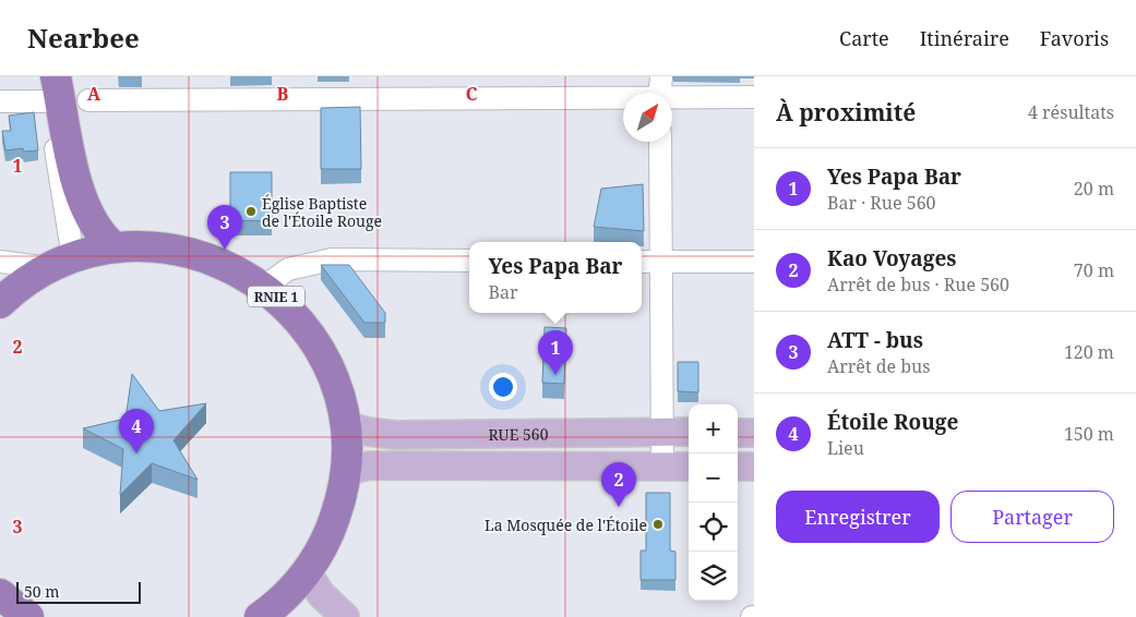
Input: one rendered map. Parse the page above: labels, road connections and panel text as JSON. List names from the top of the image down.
{
  "streets": {
    "highway": ["RNIE 1"],
    "main road": ["RUE 560"]
  },
  "crossings": [
    ["RNIE 1", "RUE 560"]
  ],
  "places": ["Église Baptiste de l'Étoile Rouge", "La Mosquée de l'Étoile"],
  "scale_bar": "50 m",
  "north": "top right",
  "page": {
    "header": "Nearbee",
    "nav": ["Carte", "Itinéraire", "Favoris"],
    "heading": ["À proximité", "4 résultats"],
    "list": [
      {
        "mark": "1",
        "name": "Yes Papa Bar",
        "note": "Bar · Rue 560",
        "value": "20 m"
      },
      {
        "mark": "2",
        "name": "Kao Voyages",
        "note": "Arrêt de bus · Rue 560",
        "value": "70 m"
      },
      {
        "mark": "3",
        "name": "ATT - bus",
        "note": "Arrêt de bus",
        "value": "120 m"
      },
      {
        "mark": "4",
        "name": "Étoile Rouge",
        "note": "Lieu",
        "value": "150 m"
      }
    ],
    "pins": [
      "3",
      "1",
      "4",
      "2"
    ],
    "popup": ["Yes Papa Bar", "Bar"],
    "map_buttons": ["+", "−"],
    "buttons": ["Enregistrer", "Partager"],
    "scale": "50 m"
  },
  "grid": {
    "columns": ["A", "B", "C"],
    "rows": ["1", "2", "3"]
  }
}
